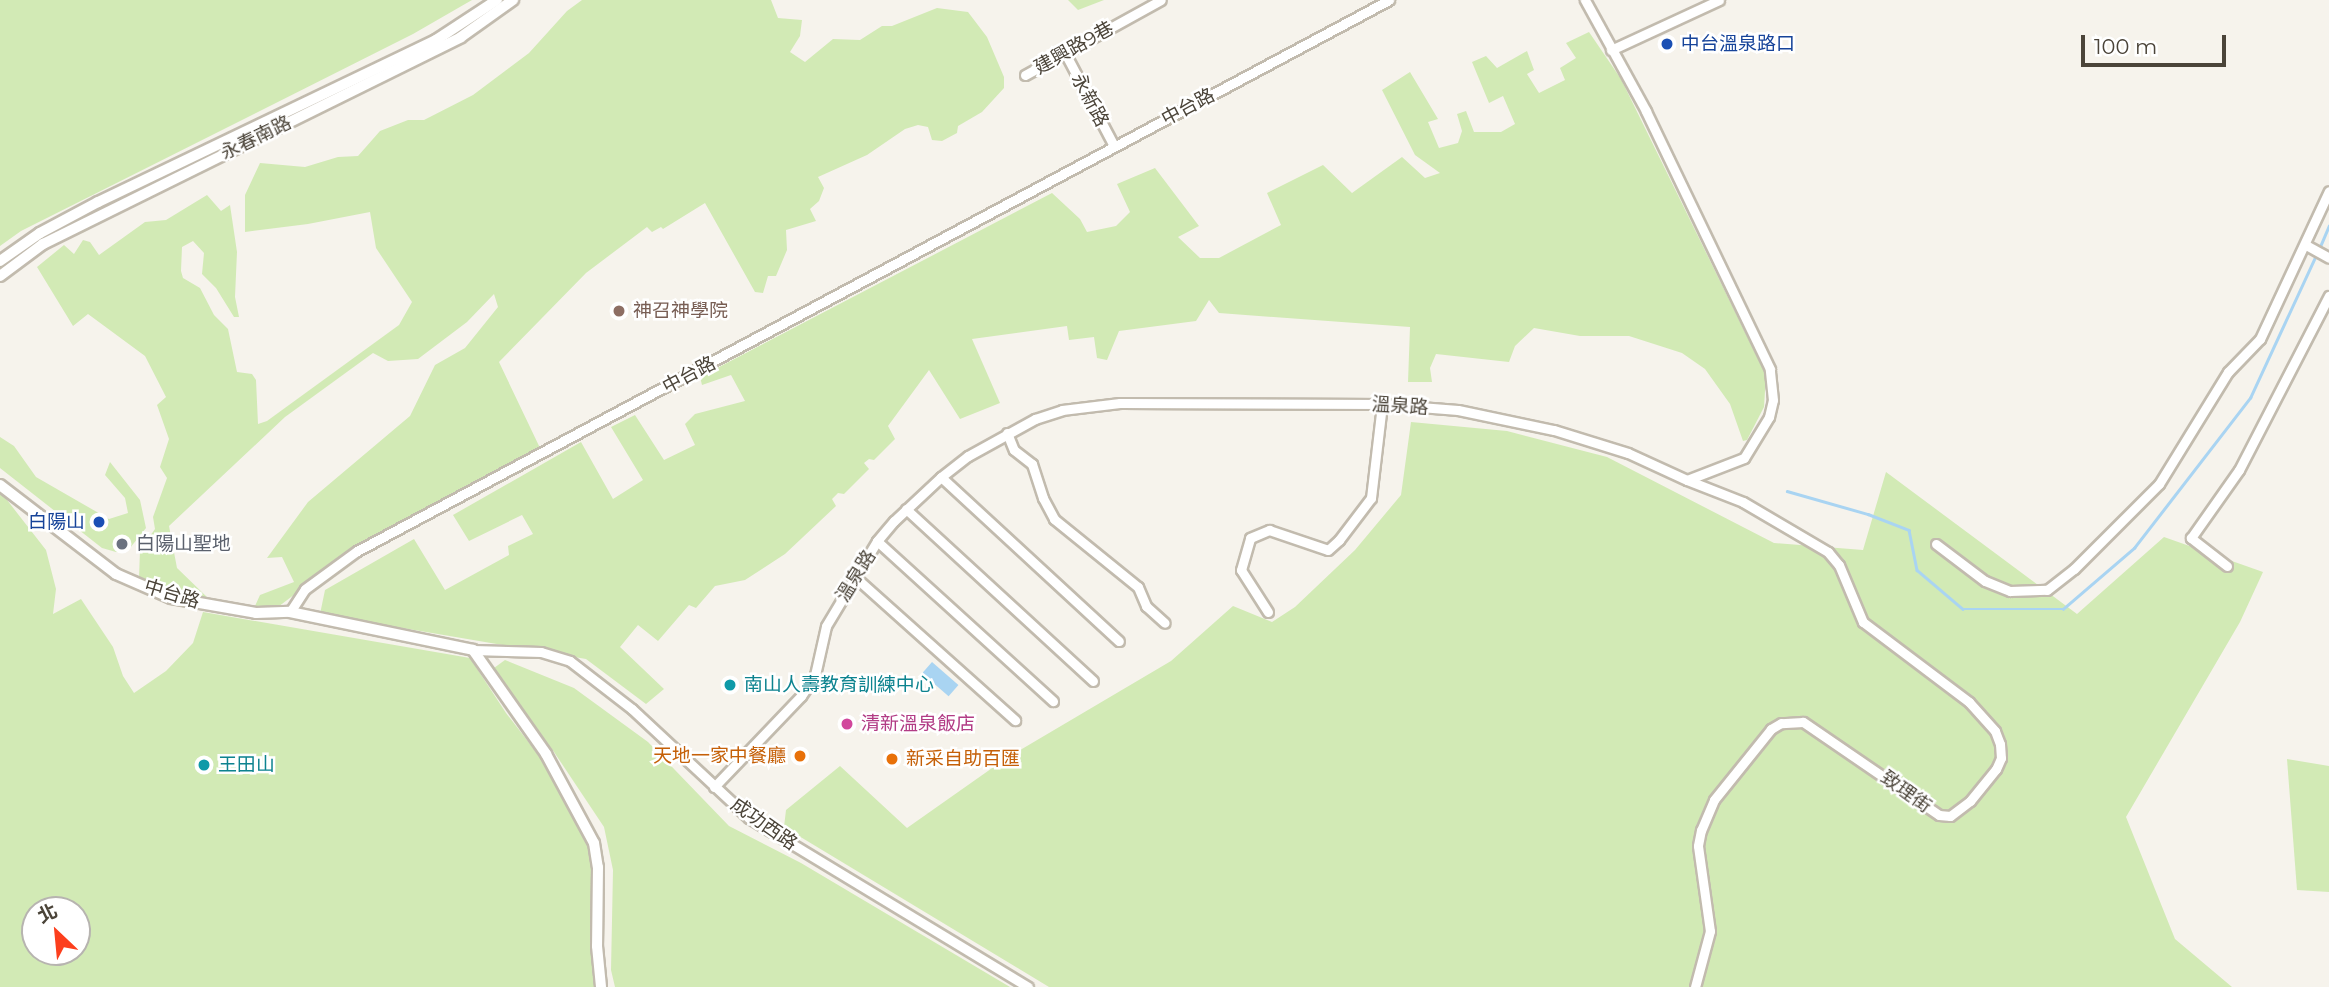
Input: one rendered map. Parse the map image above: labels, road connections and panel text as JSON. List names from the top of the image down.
{
  "streets": {
    "street": [
      "建興路9巷",
      "永新路",
      "中台路",
      "永春南路",
      "溫泉路",
      "致理街",
      "成功西路"
    ]
  },
  "crossings": [
    ["建興路9巷", "永新路"],
    ["永新路", "中台路"],
    ["中台路", "成功西路"],
    ["溫泉路", "致理街"],
    ["溫泉路", "成功西路"]
  ],
  "places": [
    "中台溫泉路口",
    "神召神學院",
    "白陽山",
    "白陽山聖地",
    "南山人壽教育訓練中心",
    "清新溫泉飯店",
    "天地一家中餐廳",
    "新采自助百匯",
    "王田山"
  ],
  "scale_bar": "100 m",
  "north": "top left"
}
